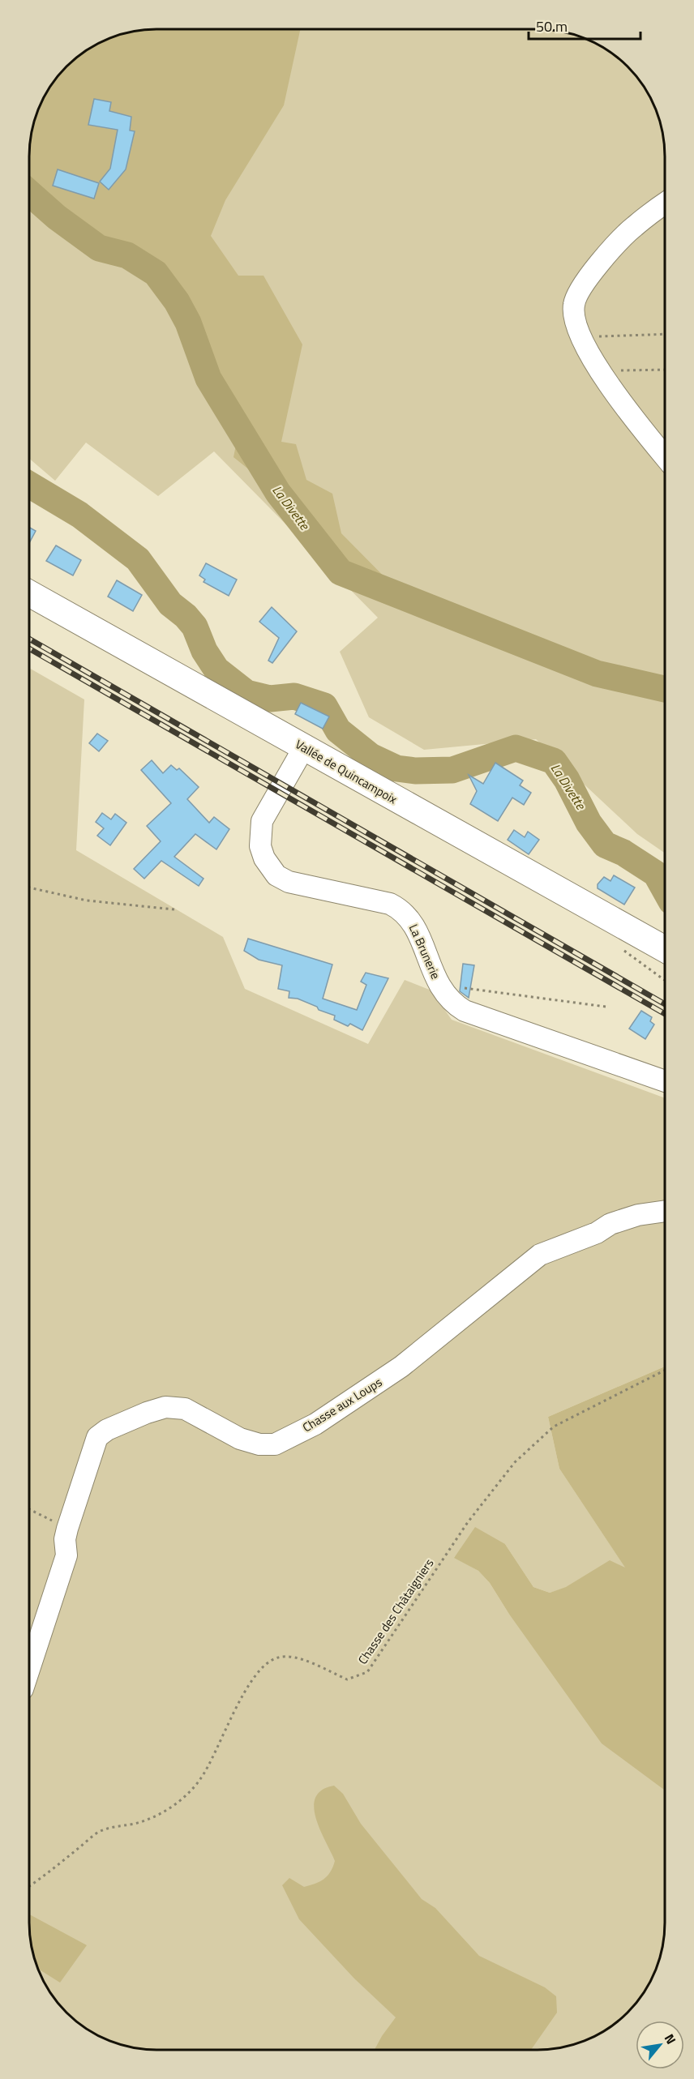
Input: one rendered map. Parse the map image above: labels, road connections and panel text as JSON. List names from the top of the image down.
{
  "streets": {
    "main road": ["Vallée de Quincampoix"],
    "street": ["La Brunerie", "Chasse aux Loups"],
    "path": ["Chasse des Châtaigniers"]
  },
  "crossings": [
    ["Vallée de Quincampoix", "La Brunerie"]
  ],
  "water": ["La Divette"],
  "scale_bar": "50 m",
  "north": "top right"
}
